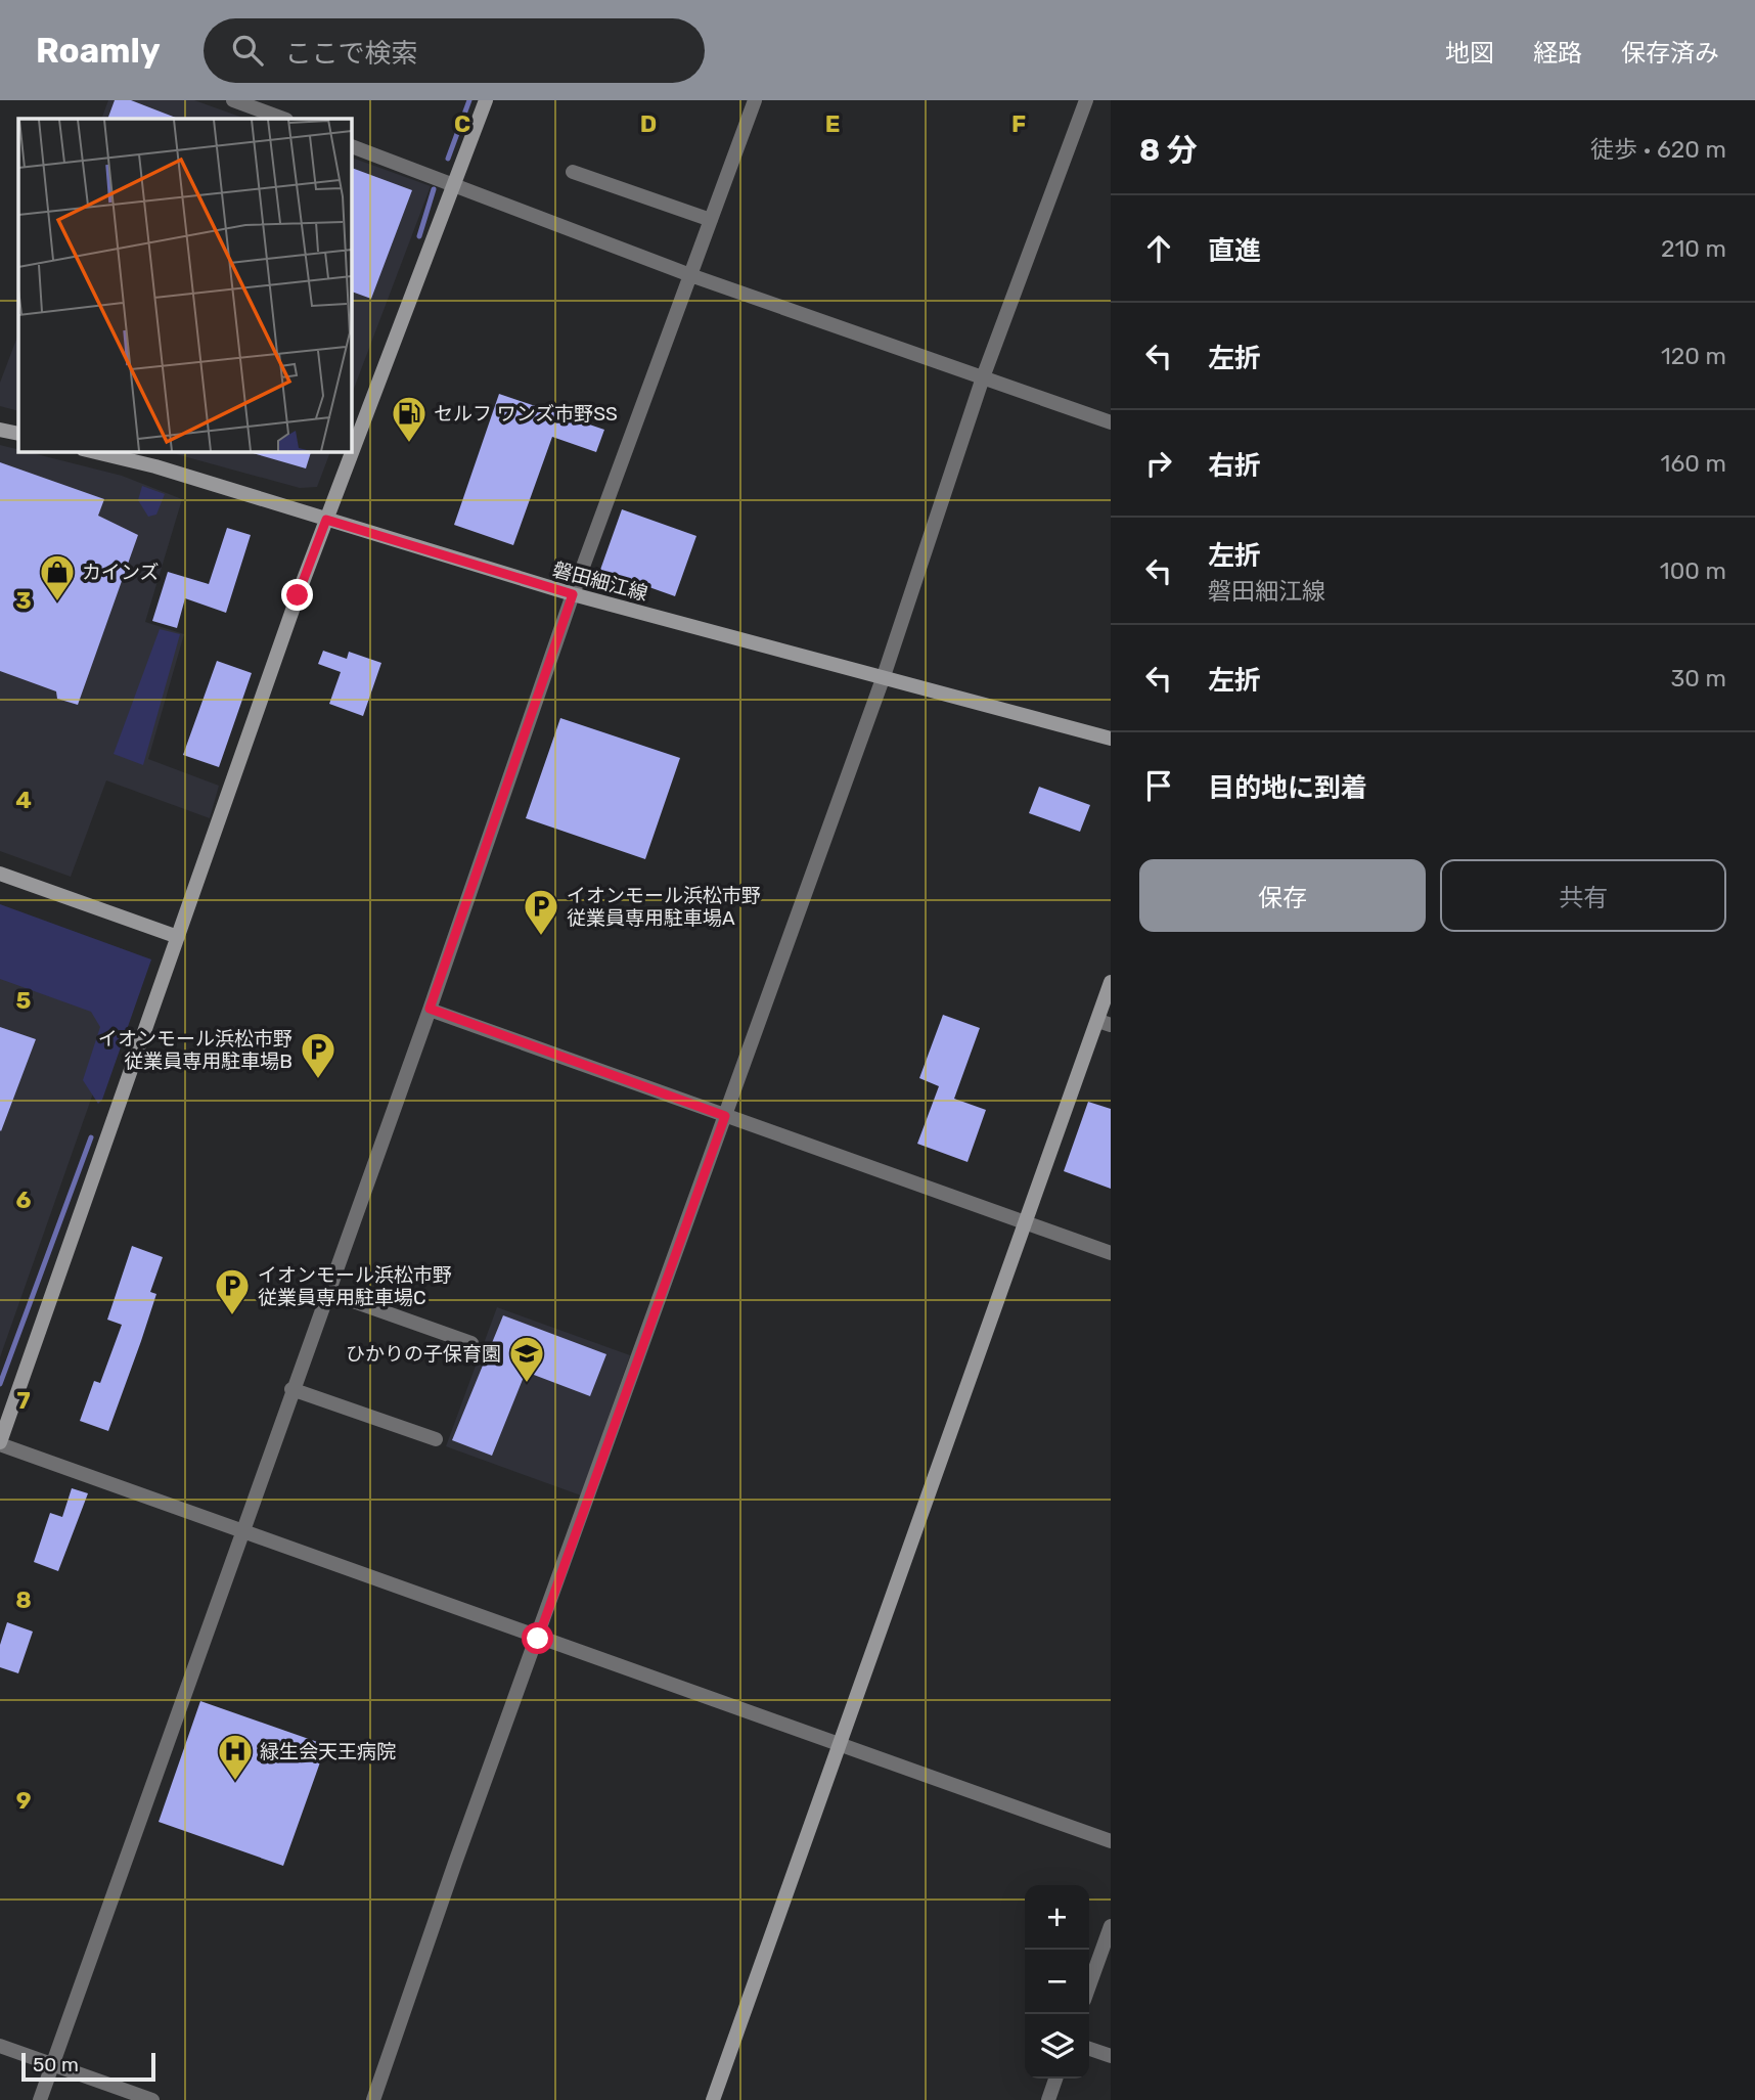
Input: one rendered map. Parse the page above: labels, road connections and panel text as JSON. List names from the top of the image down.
{
  "streets": {
    "street": ["磐田細江線"]
  },
  "places": {
    "fuel station": ["セルフ ワンズ市野SS"],
    "shop": ["カインズ"],
    "parking": ["イオンモール浜松市野 従業員専用駐車場A", "イオンモール浜松市野 従業員専用駐車場B", "イオンモール浜松市野 従業員専用駐車場C"],
    "school or university": ["ひかりの子保育園"],
    "hospital": ["緑生会天王病院"]
  },
  "scale_bar": "50 m",
  "page": {
    "header": "Roamly",
    "search": "ここで検索",
    "nav": ["地図", "経路", "保存済み"],
    "heading": ["8 分", "徒歩 · 620 m"],
    "list": [
      ["直進", "210 m"],
      ["左折", "120 m"],
      ["右折", "160 m"],
      ["左折", "磐田細江線", "100 m"],
      ["左折", "30 m"],
      "目的地に到着"
    ],
    "buttons": ["保存", "共有"],
    "map_buttons": ["+", "−"],
    "scale": "50 m"
  },
  "grid": {
    "columns": [
      "C",
      "D",
      "E",
      "F"
    ],
    "rows": [
      "3",
      "4",
      "5",
      "6",
      "7",
      "8",
      "9"
    ]
  }
}
